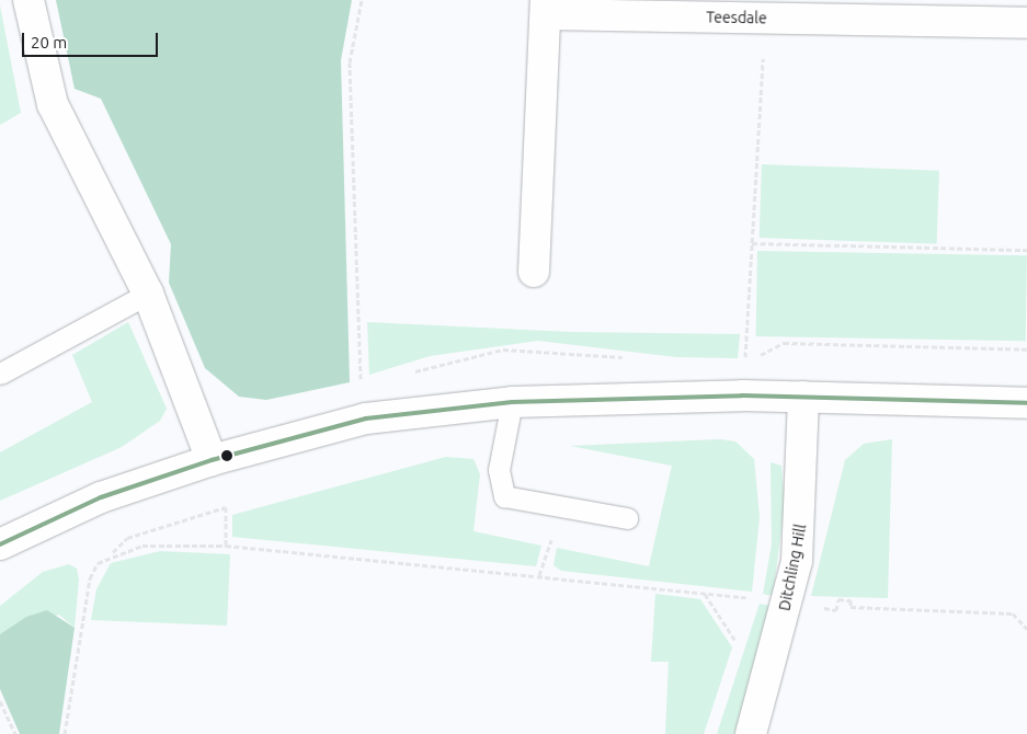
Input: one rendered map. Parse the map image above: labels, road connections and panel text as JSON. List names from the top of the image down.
{
  "streets": {
    "street": ["Teesdale", "Ditchling Hill"]
  },
  "scale_bar": "20 m"
}
